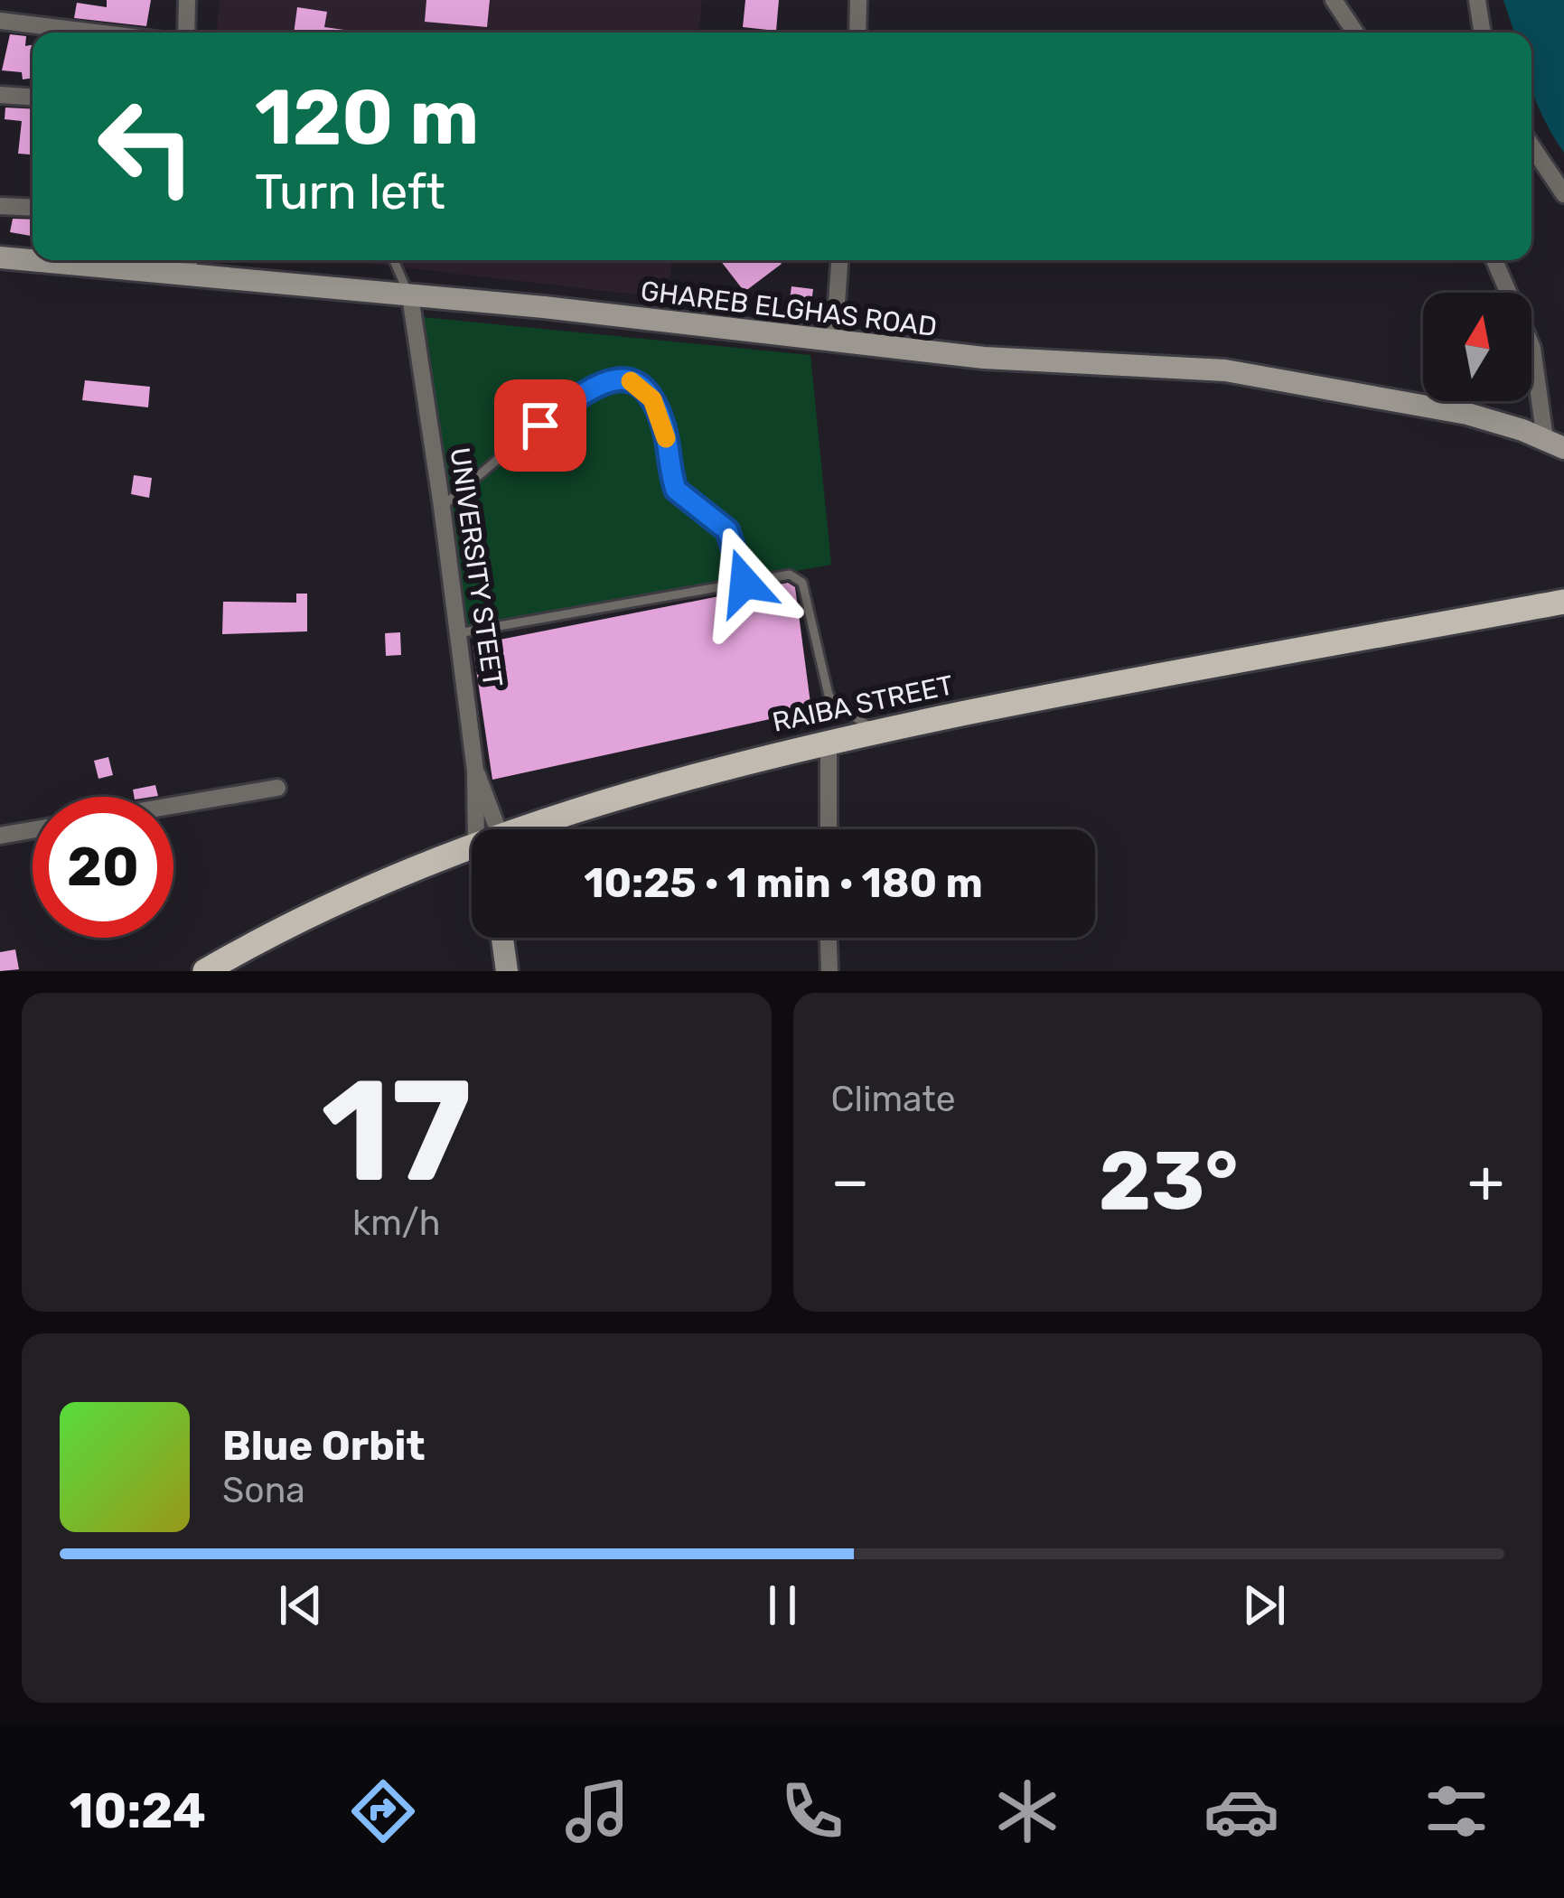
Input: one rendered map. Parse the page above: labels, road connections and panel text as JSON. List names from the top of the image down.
{
  "streets": {
    "main road": ["GHAREB ELGHAS ROAD", "RAIBA STREET"],
    "street": ["UNIVERSITY STEET"]
  },
  "crossings": [
    ["GHAREB ELGHAS ROAD", "UNIVERSITY STEET"]
  ],
  "north": "top",
  "page": {
    "turn": ["120 m", "Turn left"],
    "limit": "20",
    "trip": "10:25 · 1 min · 180 m",
    "tile": [
      ["17", "km/h"],
      "Climate"
    ],
    "heat": ["−", "23°", "+"],
    "song": ["Blue Orbit", "Sona"],
    "tabs": "10:24"
  }
}
